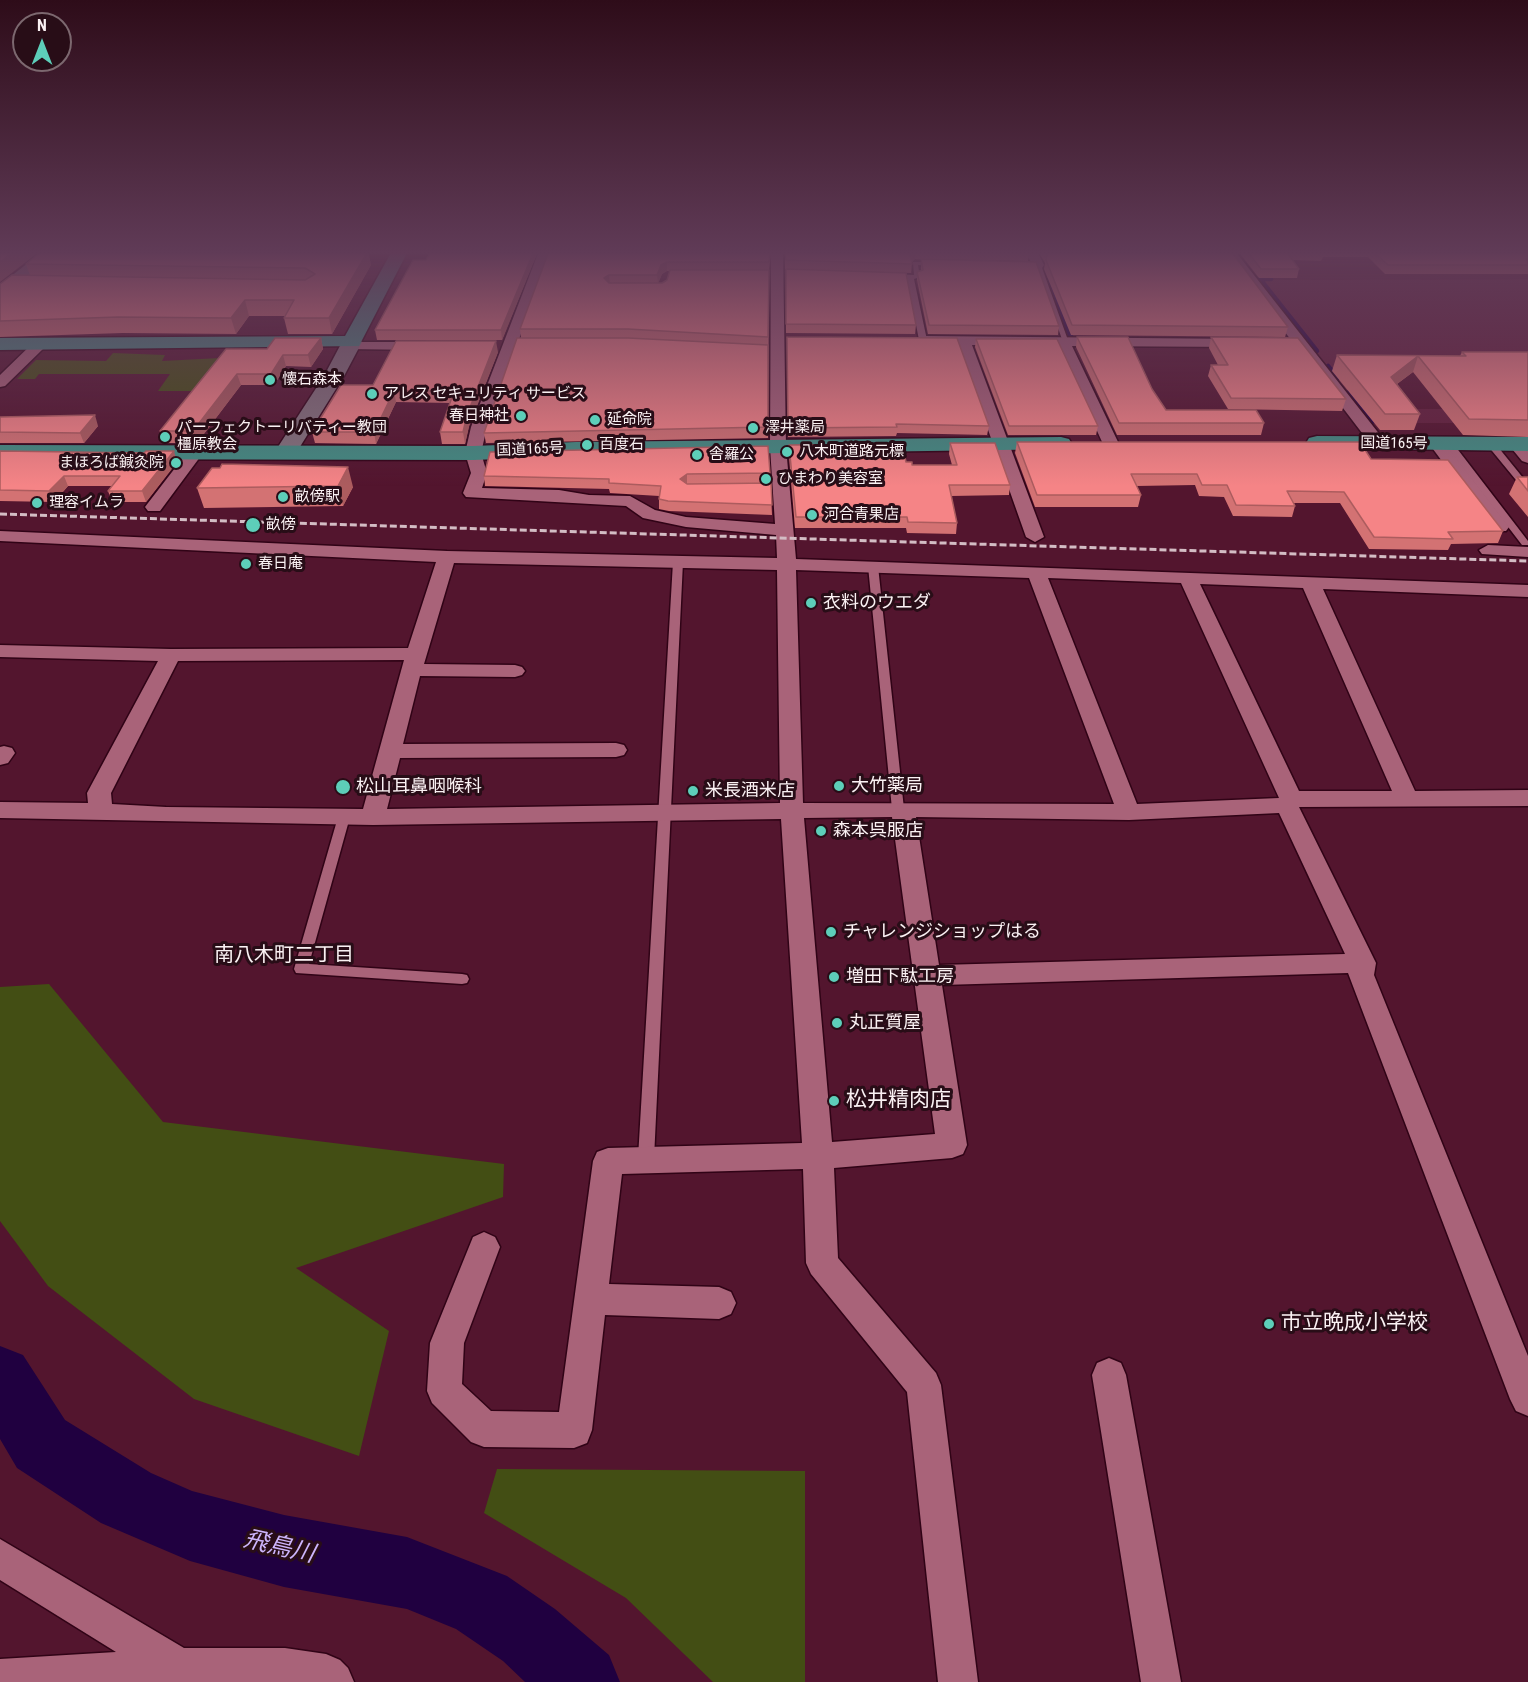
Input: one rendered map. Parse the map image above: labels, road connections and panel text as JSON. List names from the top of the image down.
{
  "streets": {
    "highway": ["国道165号"]
  },
  "districts": ["南八木町二丁目"],
  "water": ["飛鳥川"],
  "places": [
    "懐石森本",
    "アレス セキュリティ サービス",
    "春日神社",
    "延命院",
    "澤井薬局",
    "パーフェクトーリバティー教団 橿原教会",
    "百度石",
    "八木町道路元標",
    "舎羅公",
    "まほろば鍼灸院",
    "ひまわり美容室",
    "畝傍駅",
    "理容イムラ",
    "河合青果店",
    "畝傍",
    "春日庵",
    "衣料のウエダ",
    "大竹薬局",
    "松山耳鼻咽喉科",
    "米長酒米店",
    "森本呉服店",
    "チャレンジショップはる",
    "増田下駄工房",
    "丸正質屋",
    "松井精肉店",
    "市立晩成小学校"
  ],
  "north": "top"
}
